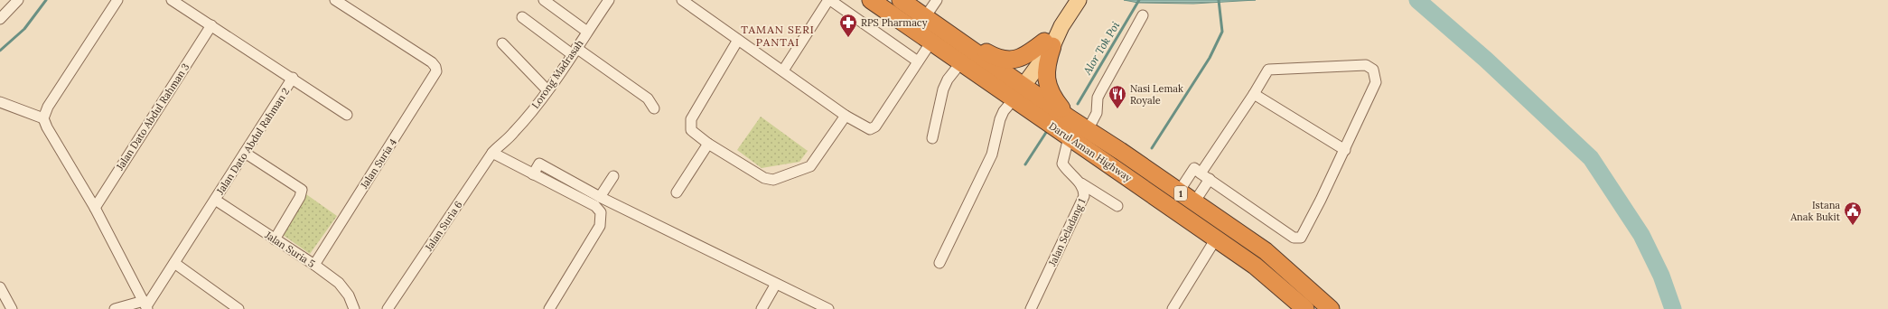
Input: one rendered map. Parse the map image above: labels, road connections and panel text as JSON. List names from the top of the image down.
{
  "streets": {
    "highway": ["Darul Aman Highway", "1"],
    "street": [
      "Lorong Madrasah",
      "Jalan Dato Abdul Rahman 3",
      "Jalan Dato Abdul Rahman 2",
      "Jalan Suria 4",
      "Jalan Suria 6",
      "Jalan Seladang 1",
      "Jalan Suria 5"
    ]
  },
  "crossings": [
    ["Lorong Madrasah", "Jalan Suria 6"],
    ["Jalan Dato Abdul Rahman 3", "Jalan Dato Abdul Rahman 2"],
    ["Jalan Dato Abdul Rahman 2", "Jalan Suria 5"],
    ["Darul Aman Highway", "Jalan Seladang 1"],
    ["Jalan Suria 4", "Jalan Suria 5"]
  ],
  "districts": ["TAMAN SERI PANTAI"],
  "water": ["Alor Tok Poi"],
  "places": {
    "pharmacy": ["RPS Pharmacy"],
    "restaurant": ["Nasi Lemak Royale"],
    "public building": ["Istana Anak Bukit"]
  }
}
